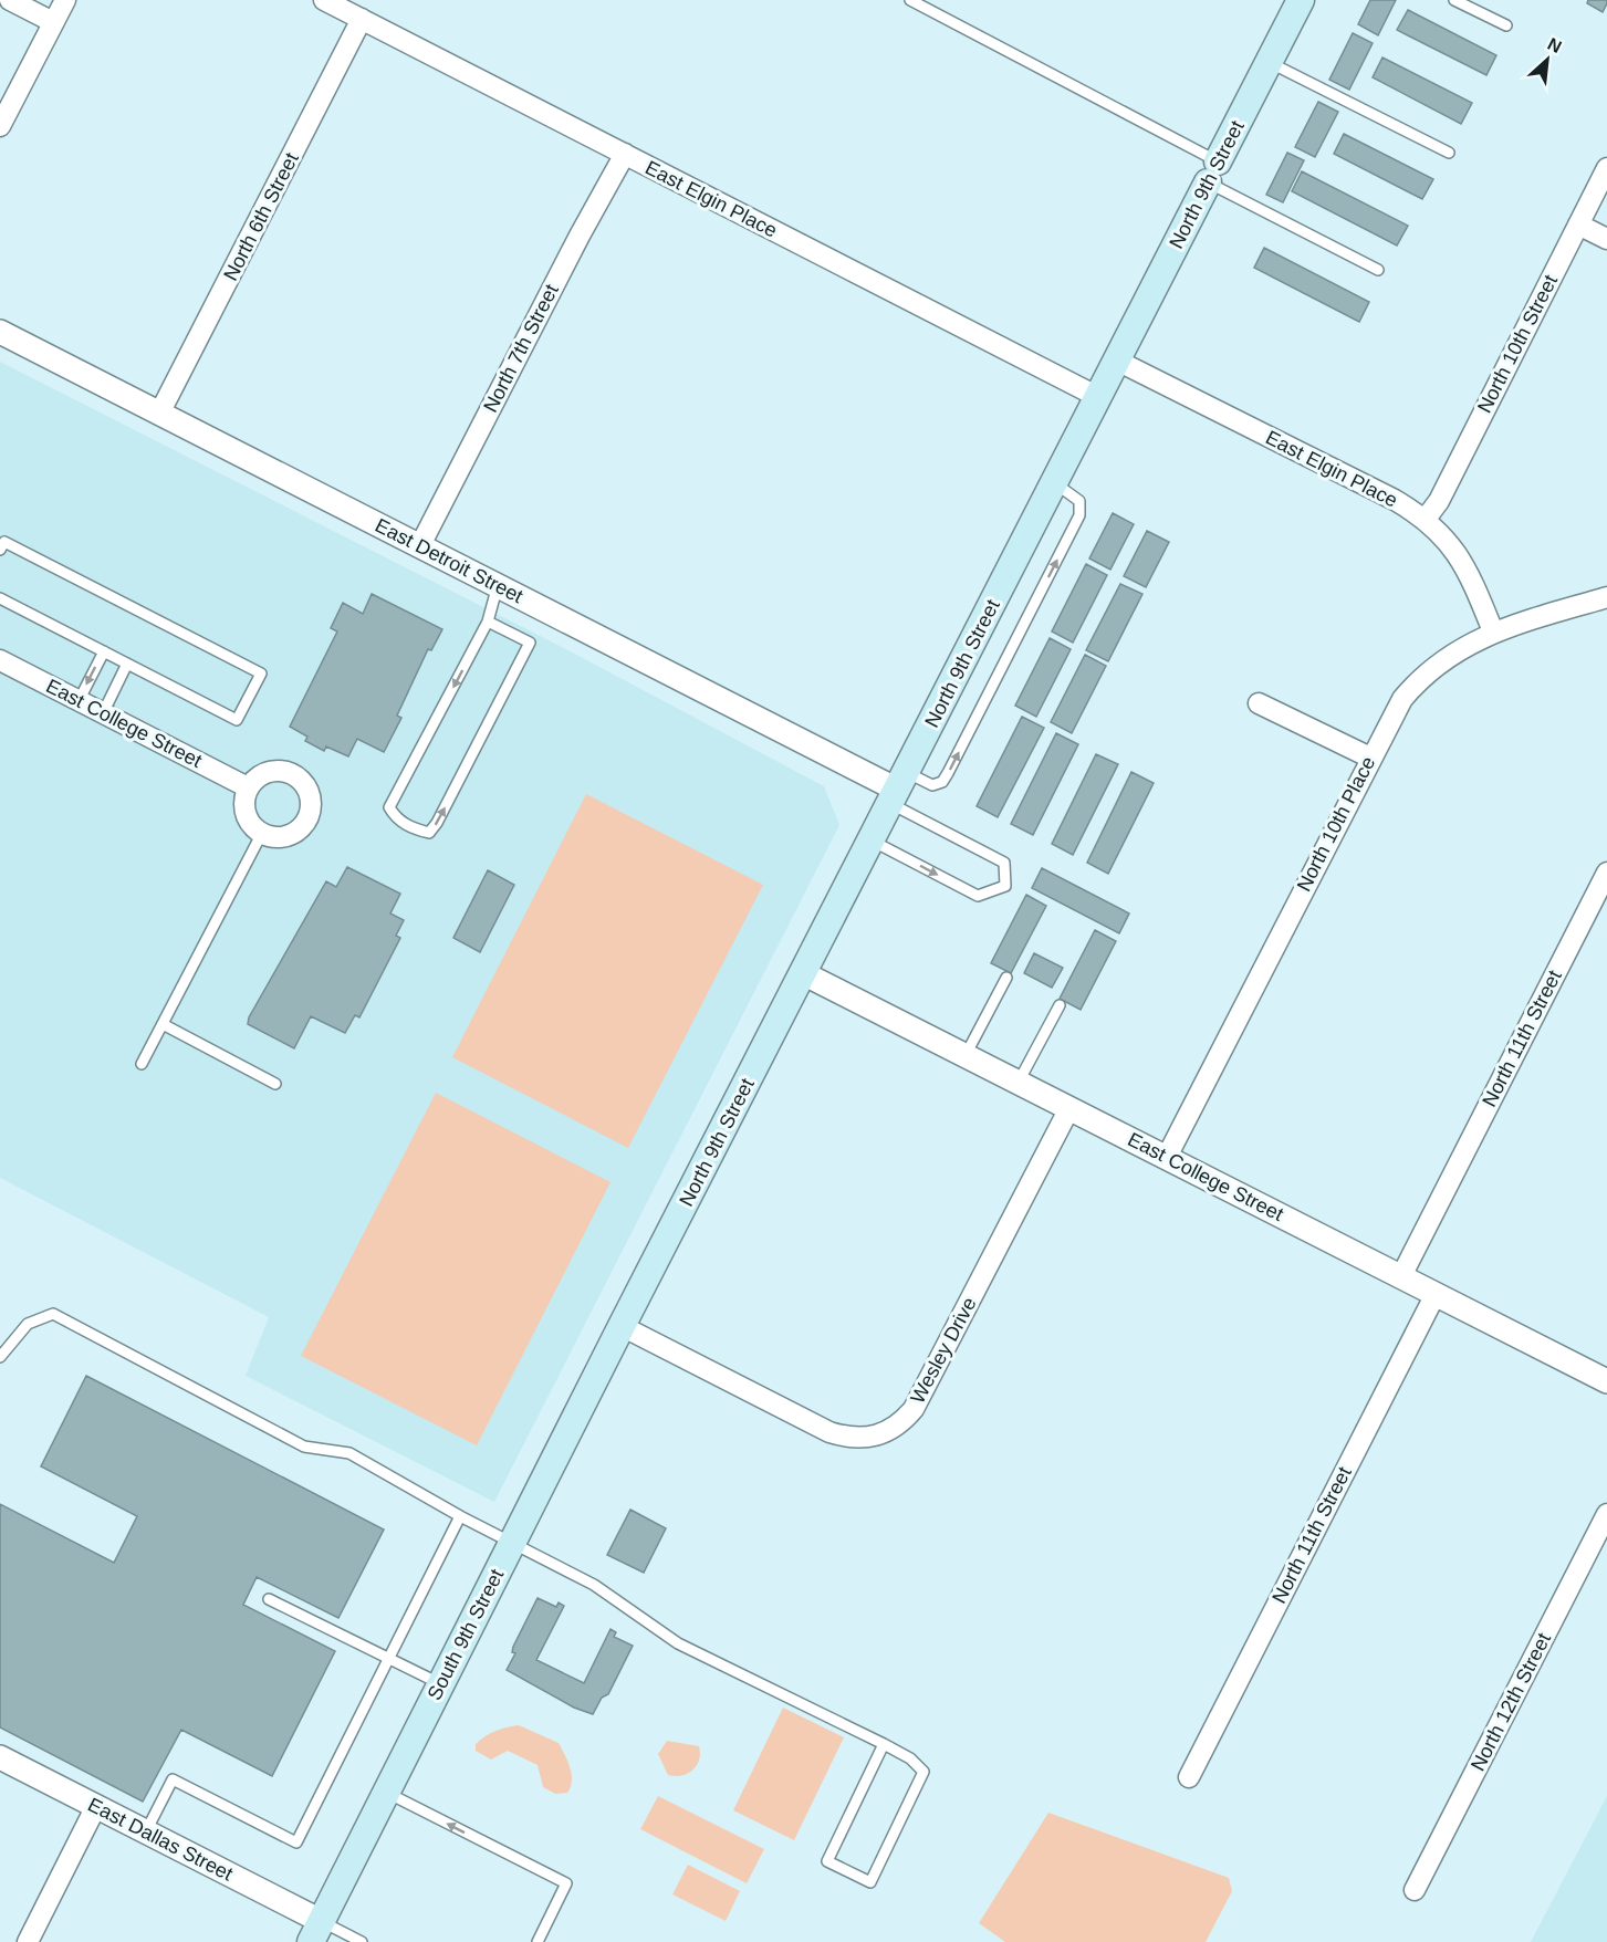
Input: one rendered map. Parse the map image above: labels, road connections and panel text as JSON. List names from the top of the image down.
{
  "streets": {
    "main road": ["North 9th Street", "South 9th Street"],
    "street": [
      "East Elgin Place",
      "North 6th Street",
      "North 10th Street",
      "North 7th Street",
      "East Detroit Street",
      "East College Street",
      "North 10th Place",
      "North 11th Street",
      "Wesley Drive",
      "North 12th Street",
      "East Dallas Street"
    ]
  },
  "crossings": [
    ["North 9th Street", "East Elgin Place"],
    ["North 9th Street", "East Detroit Street"],
    ["North 9th Street", "East College Street"],
    ["North 9th Street", "Wesley Drive"],
    ["North 9th Street", "South 9th Street"],
    ["East Elgin Place", "North 6th Street"],
    ["East Elgin Place", "North 10th Street"],
    ["East Elgin Place", "North 7th Street"],
    ["East Elgin Place", "North 10th Place"],
    ["North 6th Street", "East Detroit Street"],
    ["North 7th Street", "East Detroit Street"],
    ["East College Street", "North 10th Place"],
    ["East College Street", "North 11th Street"],
    ["East College Street", "Wesley Drive"],
    ["Wesley Drive", "South 9th Street"],
    ["South 9th Street", "East Dallas Street"]
  ],
  "north": "top right"
}
